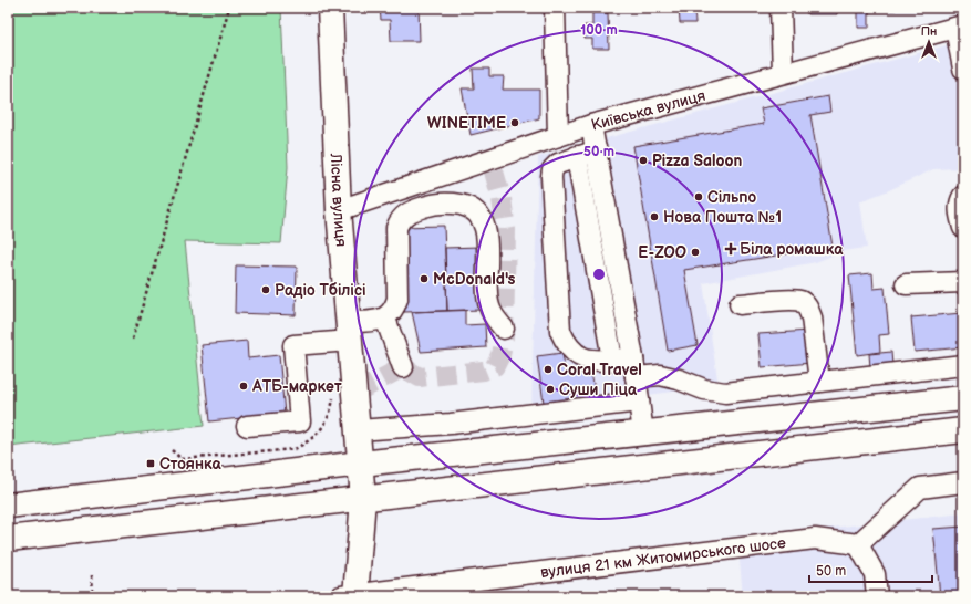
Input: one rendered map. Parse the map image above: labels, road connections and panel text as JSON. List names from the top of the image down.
{
  "streets": {
    "main road": ["Лісна вулиця"],
    "street": ["Київська вулиця", "вулиця 21 км Житомирського шосе"]
  },
  "crossings": [
    ["Київська вулиця", "Лісна вулиця"],
    ["Лісна вулиця", "вулиця 21 км Житомирського шосе"]
  ],
  "places": {
    "other": [
      "WINETIME",
      "Pizza Saloon",
      "Сільпо",
      "Нова Пошта №1",
      "E-ZOO",
      "McDonald's",
      "Радіо Тбілісі",
      "Coral Travel",
      "АТБ-маркет",
      "Суши Піца"
    ],
    "health": ["Біла ромашка"],
    "transit": ["Стоянка"]
  },
  "scale_bar": "50 m",
  "north": "top",
  "rings": ["100 m", "50 m"]
}
